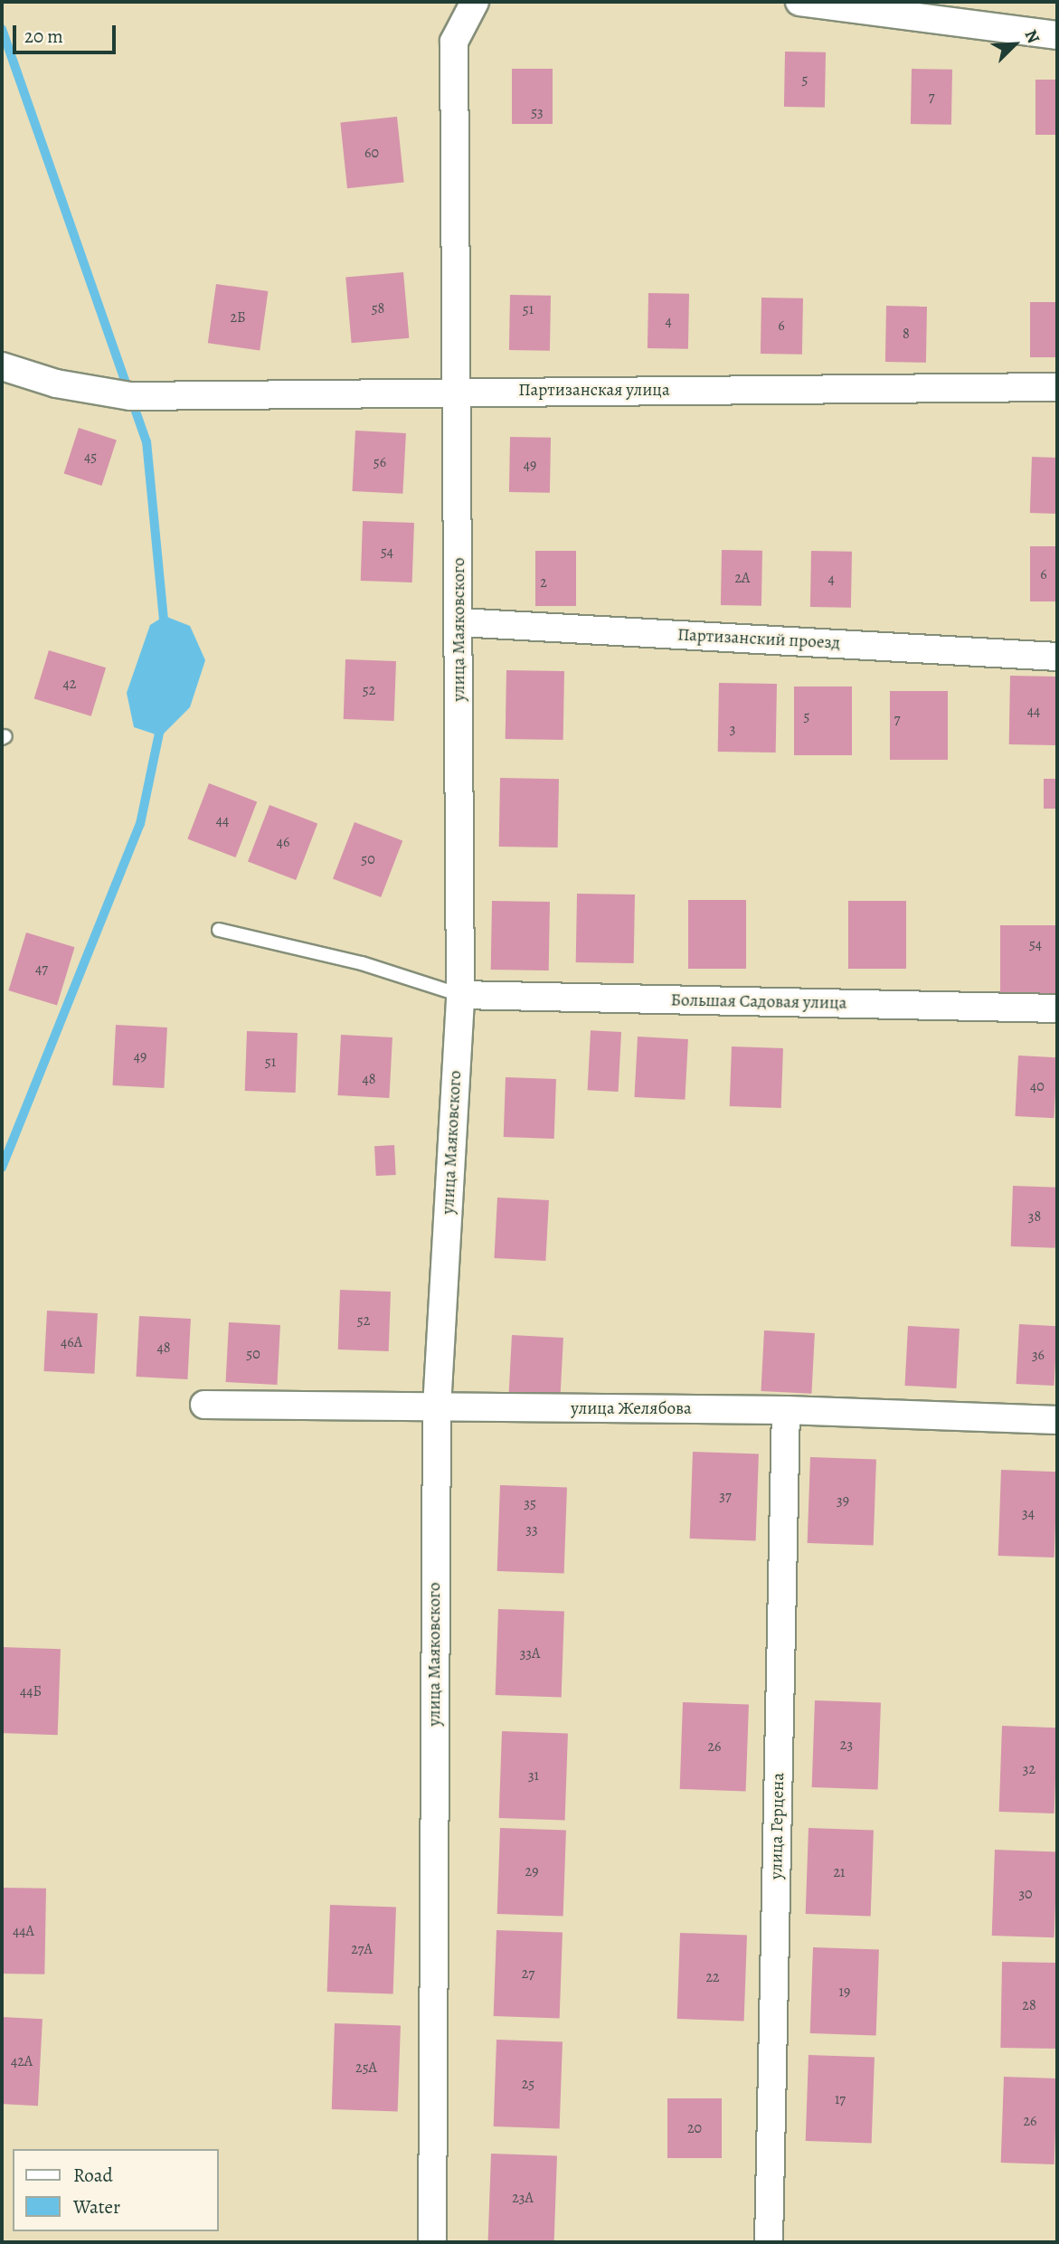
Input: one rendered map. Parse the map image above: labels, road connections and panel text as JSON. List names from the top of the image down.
{
  "streets": {
    "street": [
      "Партизанская улица",
      "улица Маяковского",
      "Партизанский проезд",
      "Большая Садовая улица",
      "улица Желябова",
      "улица Герцена"
    ]
  },
  "crossings": [
    ["Партизанская улица", "улица Маяковского"],
    ["улица Маяковского", "Партизанский проезд"],
    ["улица Маяковского", "Большая Садовая улица"],
    ["улица Маяковского", "улица Желябова"],
    ["улица Желябова", "улица Герцена"]
  ],
  "house_numbers": [
    "5",
    "7",
    "53",
    "60",
    "58",
    "51",
    "2Б",
    "4",
    "6",
    "8",
    "45",
    "56",
    "49",
    "54",
    "6",
    "2А",
    "4",
    "2",
    "42",
    "52",
    "44",
    "5",
    "7",
    "3",
    "44",
    "46",
    "50",
    "54",
    "47",
    "49",
    "51",
    "48",
    "40",
    "38",
    "52",
    "46А",
    "48",
    "50",
    "36",
    "37",
    "39",
    "35",
    "34",
    "33",
    "33А",
    "44Б",
    "23",
    "26",
    "32",
    "31",
    "29",
    "21",
    "30",
    "44А",
    "27А",
    "27",
    "22",
    "19",
    "28",
    "42А",
    "25А",
    "25",
    "17",
    "26",
    "20",
    "23А"
  ],
  "legend": ["Road", "Water"],
  "scale_bar": "20 m",
  "north": "top right"
}
